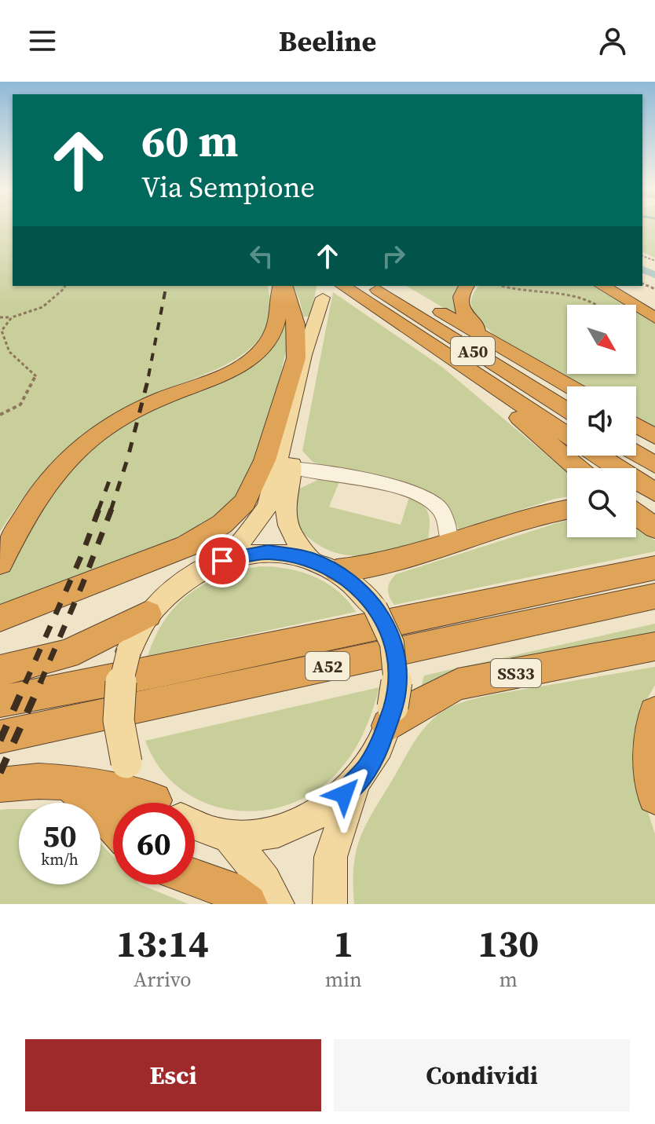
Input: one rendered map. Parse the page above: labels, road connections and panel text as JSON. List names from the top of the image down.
{
  "streets": {
    "highway": ["A50", "A52", "SS33"]
  },
  "north": "bottom right",
  "page": {
    "header": "Beeline",
    "turn": ["60 m", "Via Sempione"],
    "speed": "50 km/h",
    "limit": "60",
    "eta": [
      "13:14",
      "Arrivo",
      "1",
      "min",
      "130",
      "m"
    ],
    "buttons": ["Esci", "Condividi"]
  }
}
